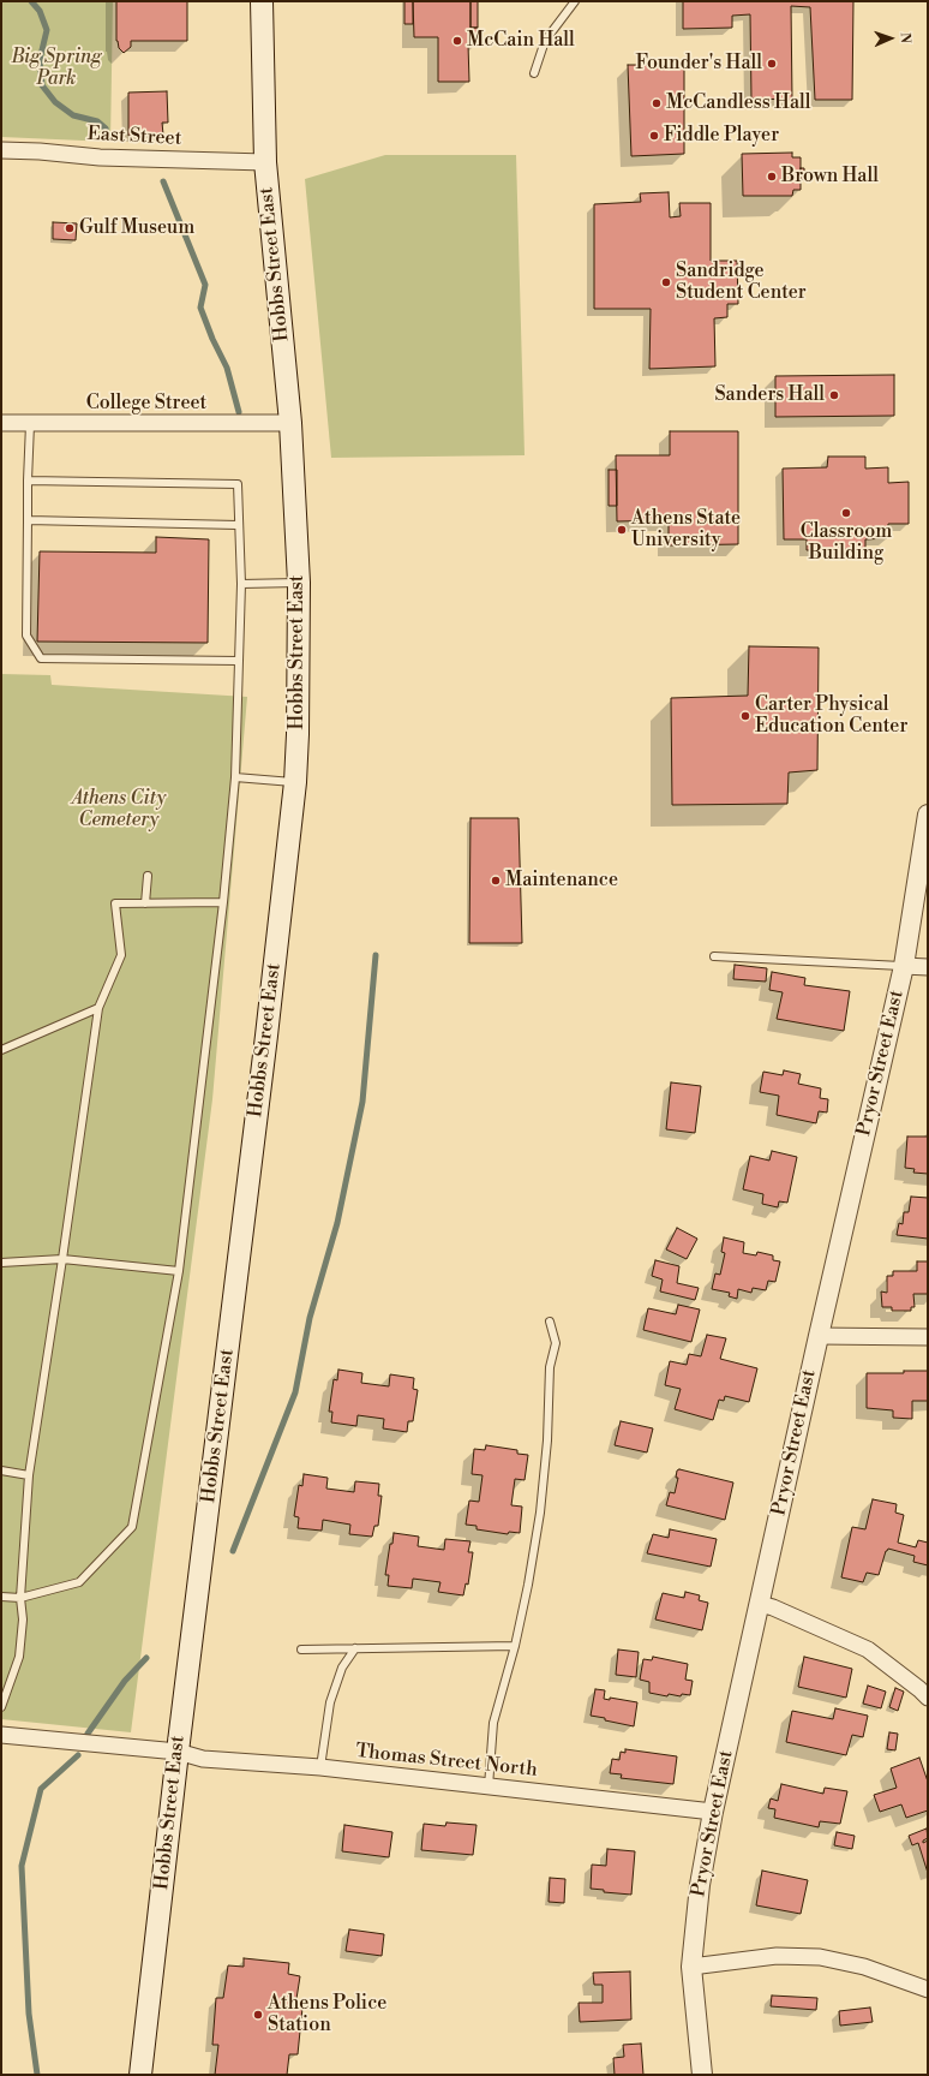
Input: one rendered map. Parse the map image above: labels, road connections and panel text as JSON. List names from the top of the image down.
{
  "streets": {
    "main road": ["Hobbs Street East"],
    "street": [
      "East Street",
      "College Street",
      "Pryor Street East",
      "Thomas Street North"
    ]
  },
  "crossings": [
    ["East Street", "Hobbs Street East"],
    ["Hobbs Street East", "College Street"],
    ["Hobbs Street East", "Thomas Street North"],
    ["Pryor Street East", "Thomas Street North"]
  ],
  "parks": ["Big Spring Park", "Athens City Cemetery"],
  "places": [
    "McCain Hall",
    "Founder's Hall",
    "McCandless Hall",
    "Fiddle Player",
    "Brown Hall",
    "Gulf Museum",
    "Sandridge Student Center",
    "Sanders Hall",
    "Classroom Building",
    "Athens State University",
    "Carter Physical Education Center",
    "Maintenance",
    "Athens Police Station"
  ],
  "north": "right"
}
